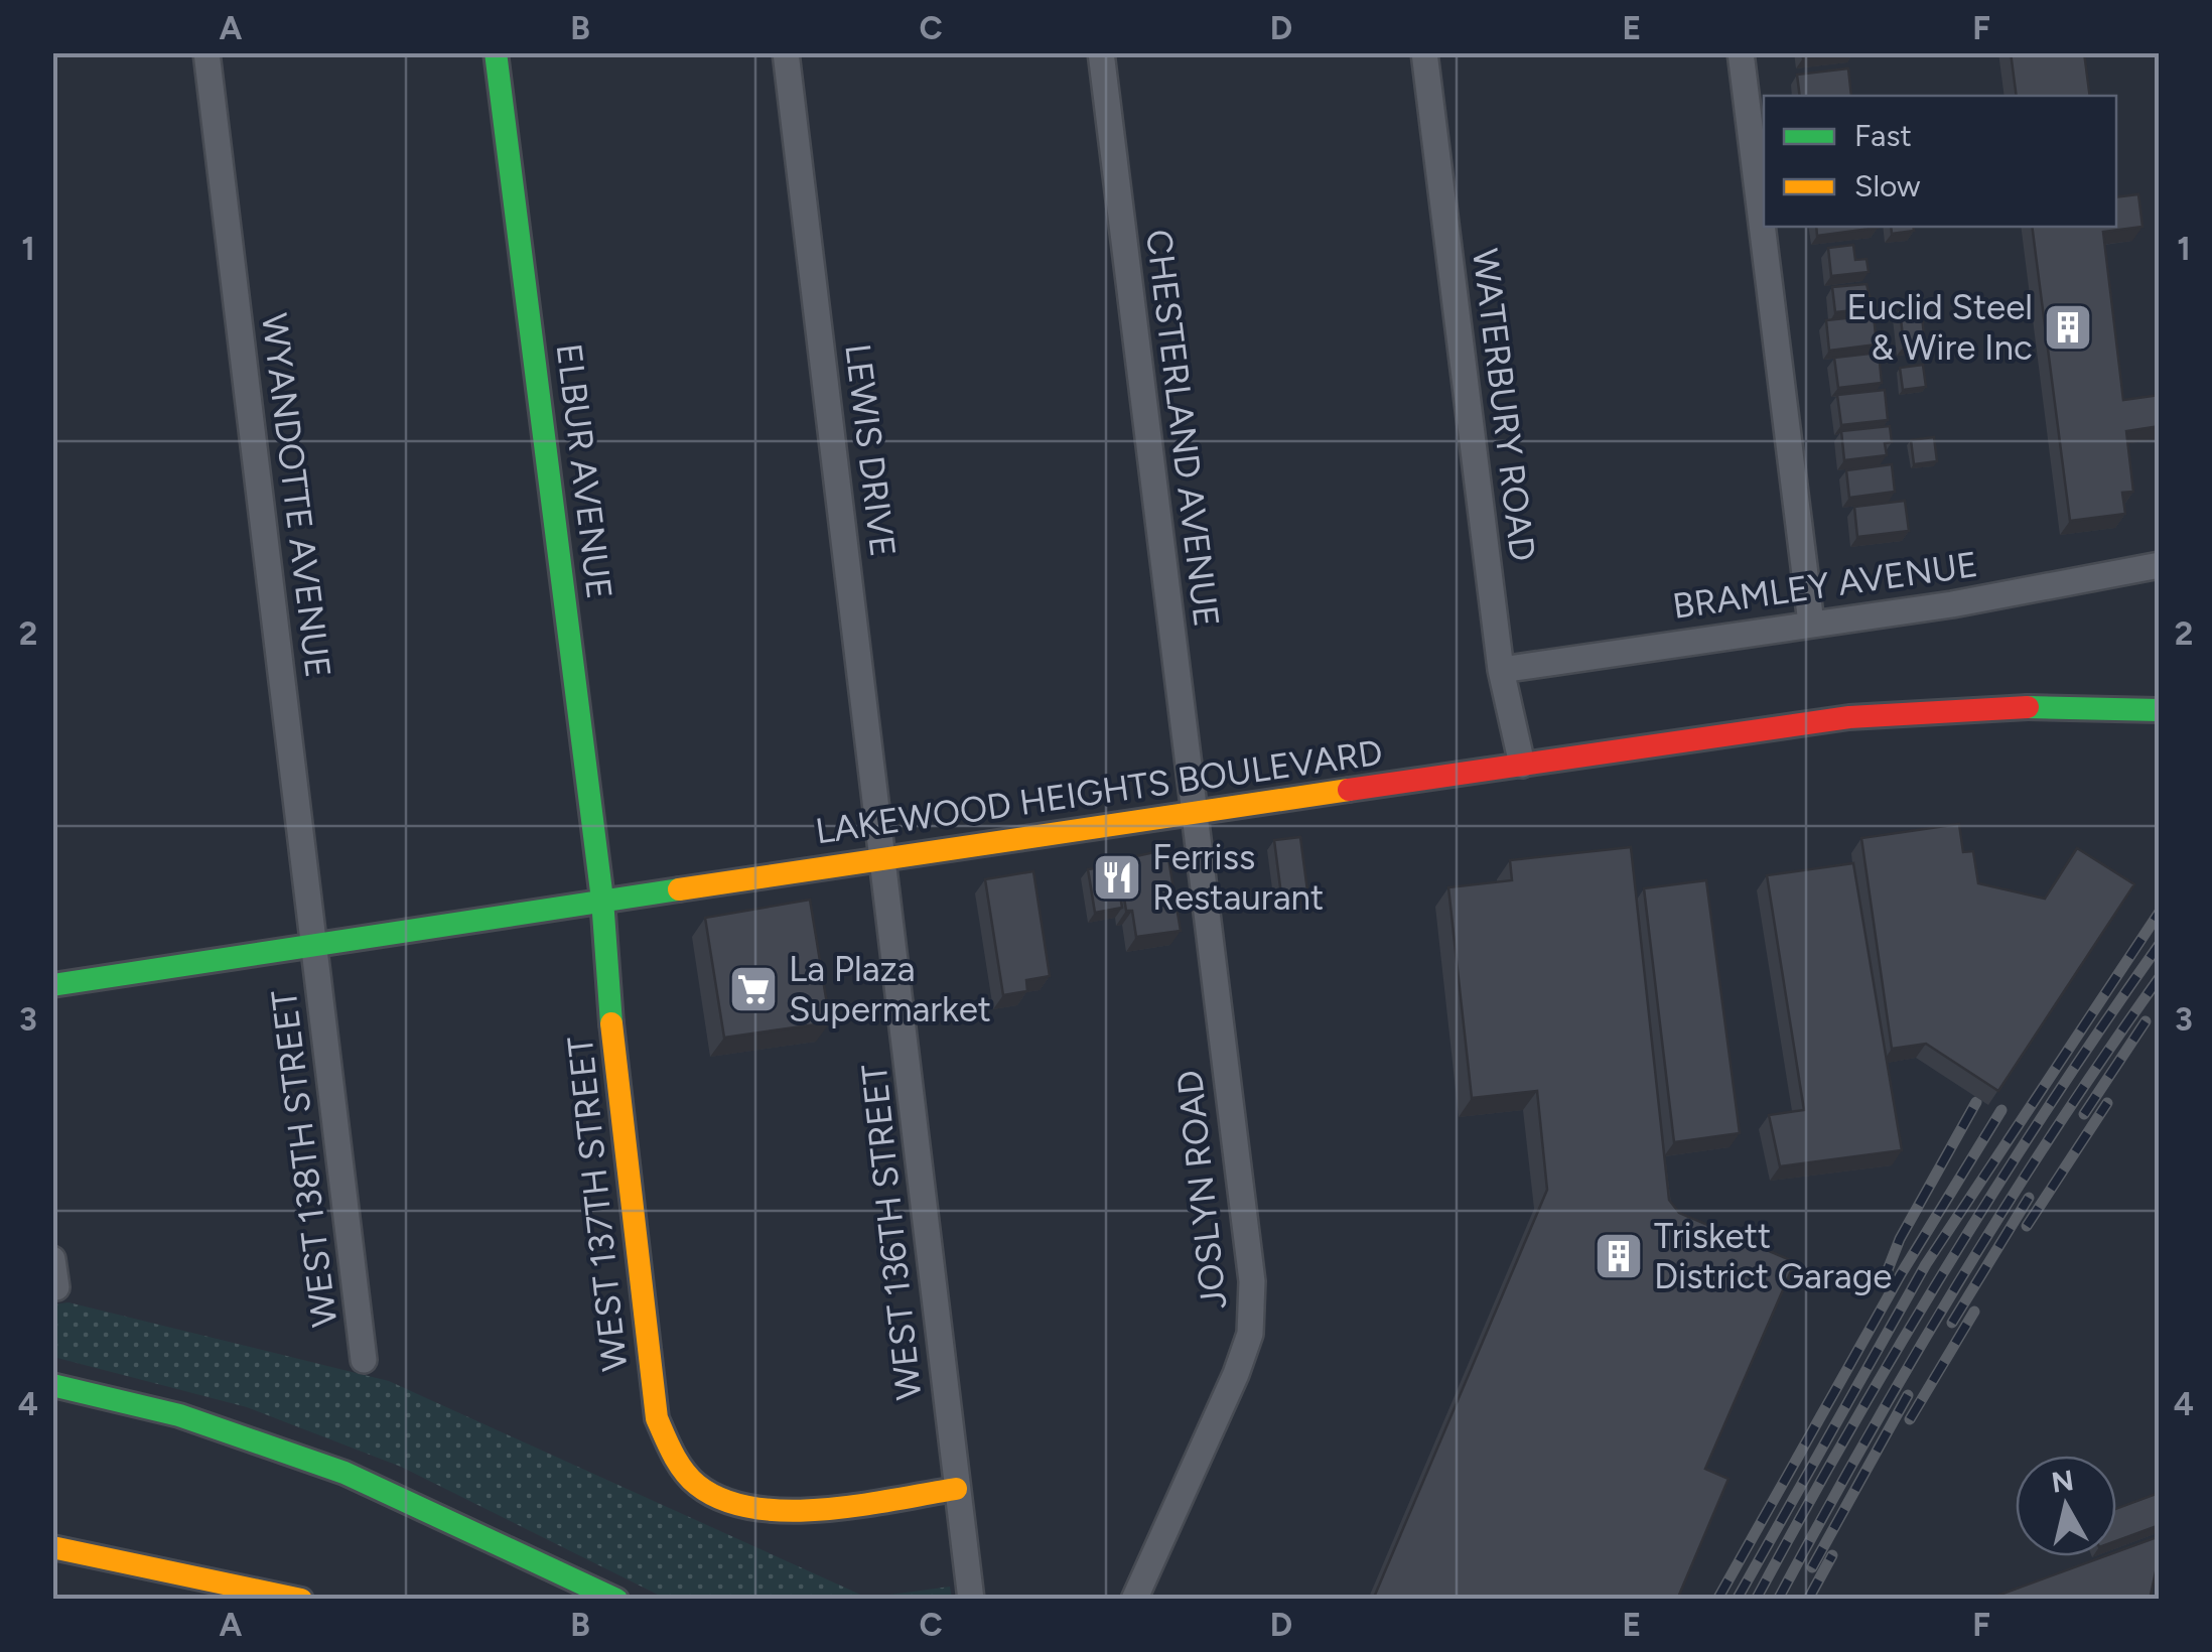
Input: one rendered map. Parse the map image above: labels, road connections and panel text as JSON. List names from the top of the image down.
{
  "streets": {
    "main road": ["ELBUR AVENUE", "LAKEWOOD HEIGHTS BOULEVARD", "WEST 137TH STREET"],
    "street": [
      "WATERBURY ROAD",
      "CHESTERLAND AVENUE",
      "LEWIS DRIVE",
      "WYANDOTTE AVENUE",
      "BRAMLEY AVENUE",
      "WEST 138TH STREET",
      "JOSLYN ROAD",
      "WEST 136TH STREET"
    ]
  },
  "crossings": [
    ["WATERBURY ROAD", "BRAMLEY AVENUE"],
    ["WATERBURY ROAD", "LAKEWOOD HEIGHTS BOULEVARD"],
    ["CHESTERLAND AVENUE", "LAKEWOOD HEIGHTS BOULEVARD"],
    ["CHESTERLAND AVENUE", "JOSLYN ROAD"],
    ["LEWIS DRIVE", "LAKEWOOD HEIGHTS BOULEVARD"],
    ["LEWIS DRIVE", "WEST 136TH STREET"],
    ["ELBUR AVENUE", "LAKEWOOD HEIGHTS BOULEVARD"],
    ["ELBUR AVENUE", "WEST 137TH STREET"],
    ["WYANDOTTE AVENUE", "LAKEWOOD HEIGHTS BOULEVARD"],
    ["WYANDOTTE AVENUE", "WEST 138TH STREET"],
    ["LAKEWOOD HEIGHTS BOULEVARD", "WEST 138TH STREET"],
    ["LAKEWOOD HEIGHTS BOULEVARD", "JOSLYN ROAD"],
    ["LAKEWOOD HEIGHTS BOULEVARD", "WEST 137TH STREET"],
    ["LAKEWOOD HEIGHTS BOULEVARD", "WEST 136TH STREET"],
    ["WEST 137TH STREET", "WEST 136TH STREET"]
  ],
  "places": {
    "building": ["Euclid Steel & Wire Inc", "Triskett District Garage"],
    "restaurant": ["Ferriss Restaurant"],
    "supermarket": ["La Plaza Supermarket"]
  },
  "legend": ["Fast", "Slow"],
  "north": "top",
  "grid": {
    "columns": [
      "A",
      "B",
      "C",
      "D",
      "E",
      "F"
    ],
    "rows": [
      "1",
      "2",
      "3",
      "4"
    ]
  }
}
